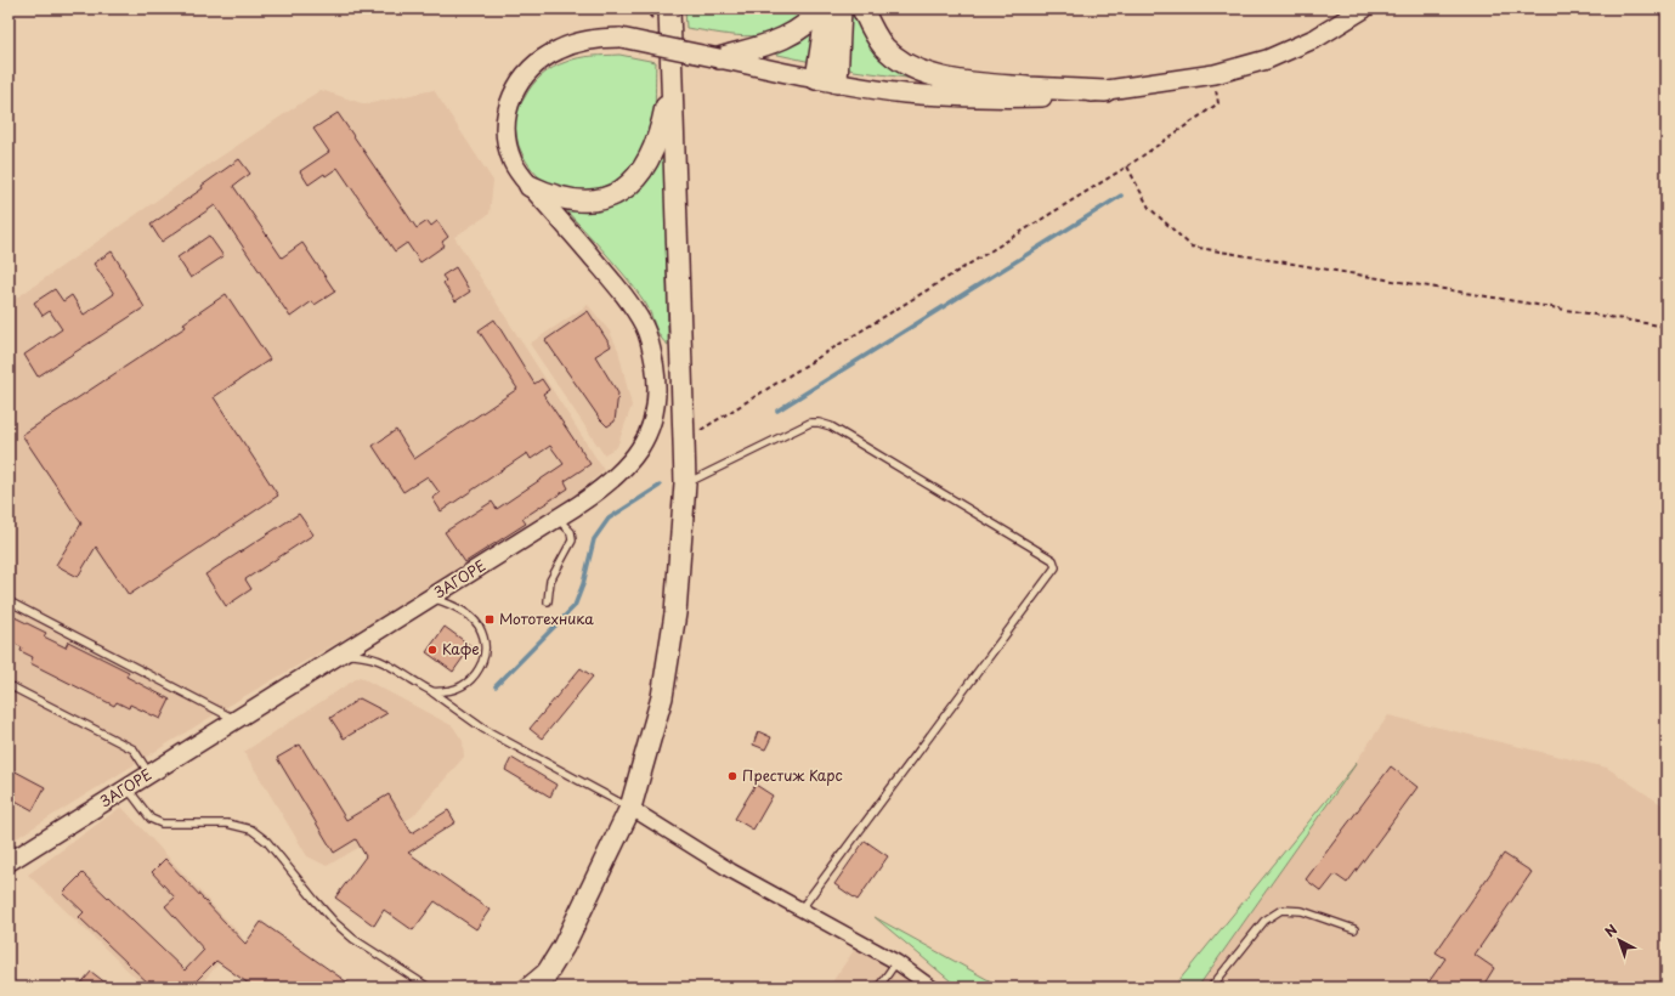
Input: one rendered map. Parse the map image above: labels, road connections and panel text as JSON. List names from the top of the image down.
{
  "streets": {
    "street": ["ЗАГОРЕ"]
  },
  "places": {
    "transit": ["Мототехника"],
    "other": ["Кафе", "Престиж Карс"]
  },
  "north": "top left"
}
